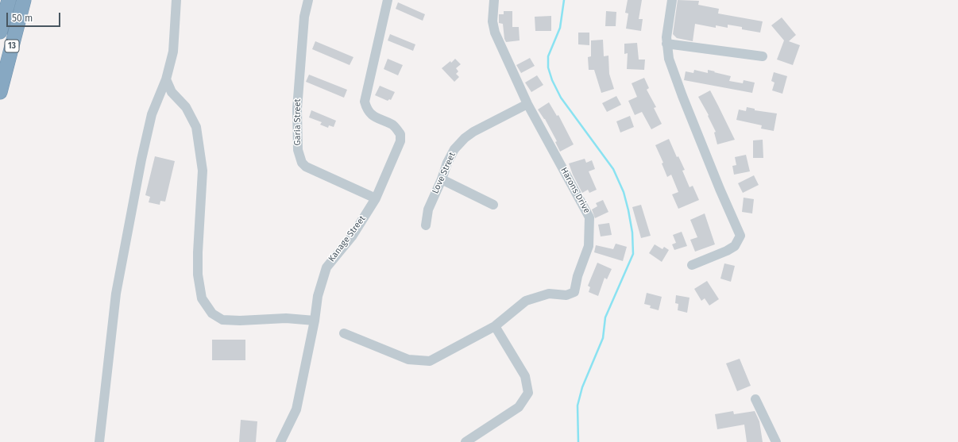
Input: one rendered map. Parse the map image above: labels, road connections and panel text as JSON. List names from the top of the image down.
{
  "streets": {
    "highway": ["13"],
    "street": [
      "Garia Street",
      "Love Street",
      "Harons Drive",
      "Kanage Street"
    ]
  },
  "crossings": [
    ["Garia Street", "Kanage Street"],
    ["Love Street", "Harons Drive"]
  ],
  "scale_bar": "50 m"
}
